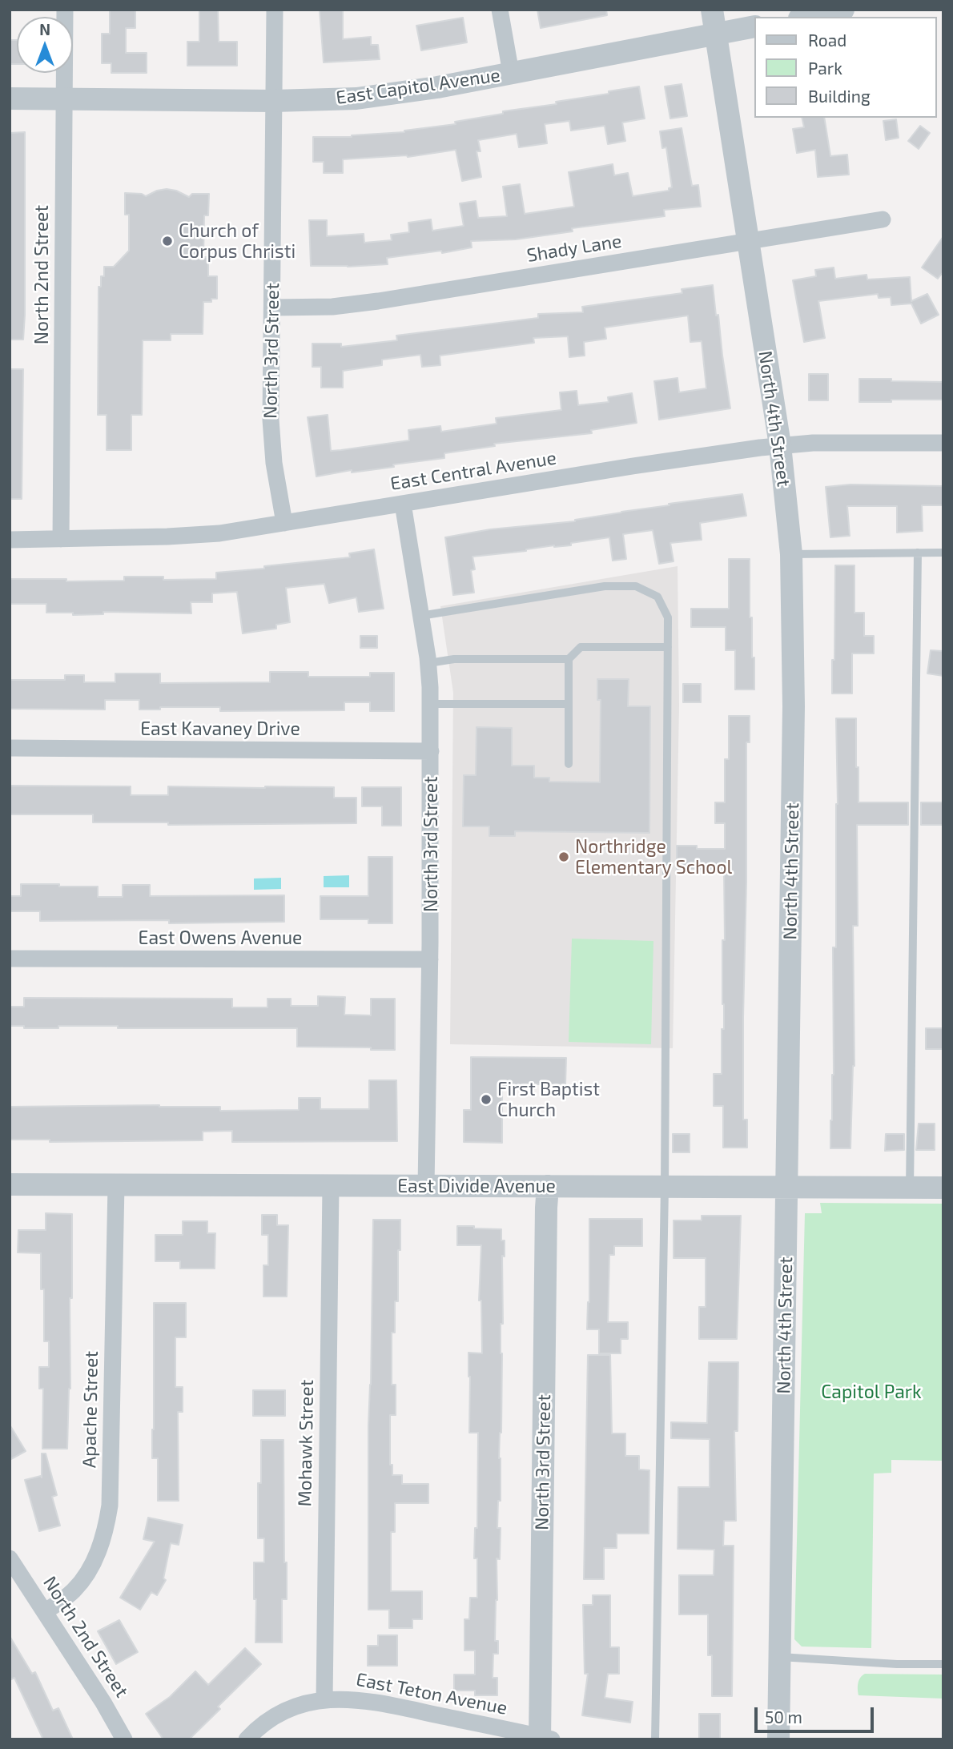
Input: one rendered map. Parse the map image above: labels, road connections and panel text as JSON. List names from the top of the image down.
{
  "streets": {
    "street": [
      "East Capitol Avenue",
      "Shady Lane",
      "North 2nd Street",
      "North 3rd Street",
      "North 4th Street",
      "East Central Avenue",
      "East Kavaney Drive",
      "East Owens Avenue",
      "East Divide Avenue",
      "Apache Street",
      "Mohawk Street",
      "East Teton Avenue"
    ]
  },
  "crossings": [
    ["East Capitol Avenue", "North 2nd Street"],
    ["East Capitol Avenue", "North 3rd Street"],
    ["East Capitol Avenue", "North 4th Street"],
    ["Shady Lane", "North 3rd Street"],
    ["Shady Lane", "North 4th Street"],
    ["North 2nd Street", "East Central Avenue"],
    ["North 2nd Street", "Apache Street"],
    ["North 3rd Street", "East Central Avenue"],
    ["North 3rd Street", "East Kavaney Drive"],
    ["North 3rd Street", "East Owens Avenue"],
    ["North 3rd Street", "East Divide Avenue"],
    ["North 3rd Street", "East Teton Avenue"],
    ["North 4th Street", "East Central Avenue"],
    ["North 4th Street", "East Divide Avenue"],
    ["East Divide Avenue", "Apache Street"],
    ["East Divide Avenue", "Mohawk Street"],
    ["Mohawk Street", "East Teton Avenue"]
  ],
  "parks": ["Capitol Park"],
  "places": ["Church of Corpus Christi", "Northridge Elementary School", "First Baptist Church"],
  "legend": ["Road", "Park", "Building"],
  "scale_bar": "50 m",
  "north": "top"
}
